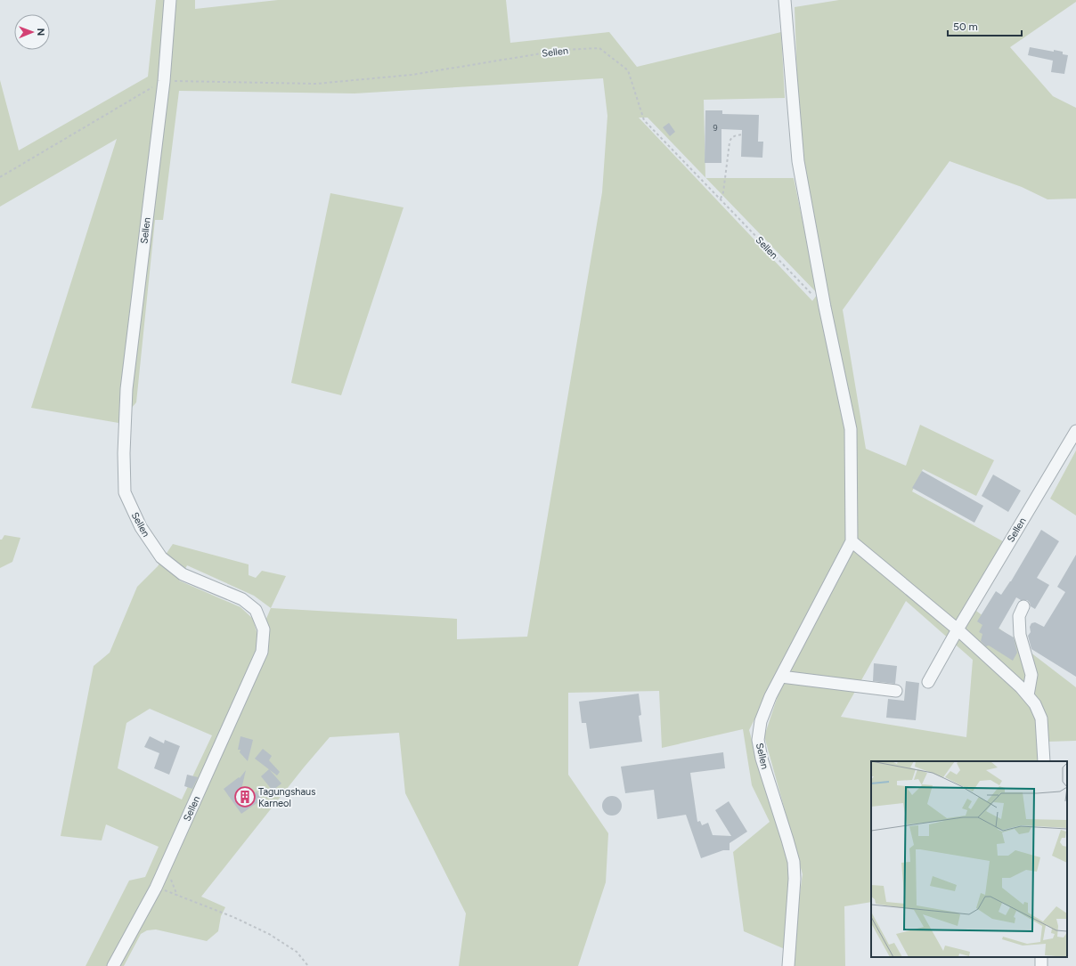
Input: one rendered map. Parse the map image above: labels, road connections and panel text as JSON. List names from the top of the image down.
{
  "streets": {
    "street": ["Sellen"]
  },
  "places": {
    "building": ["Tagungshaus Karneol"]
  },
  "house_numbers": ["9"],
  "scale_bar": "50 m",
  "north": "right"
}
